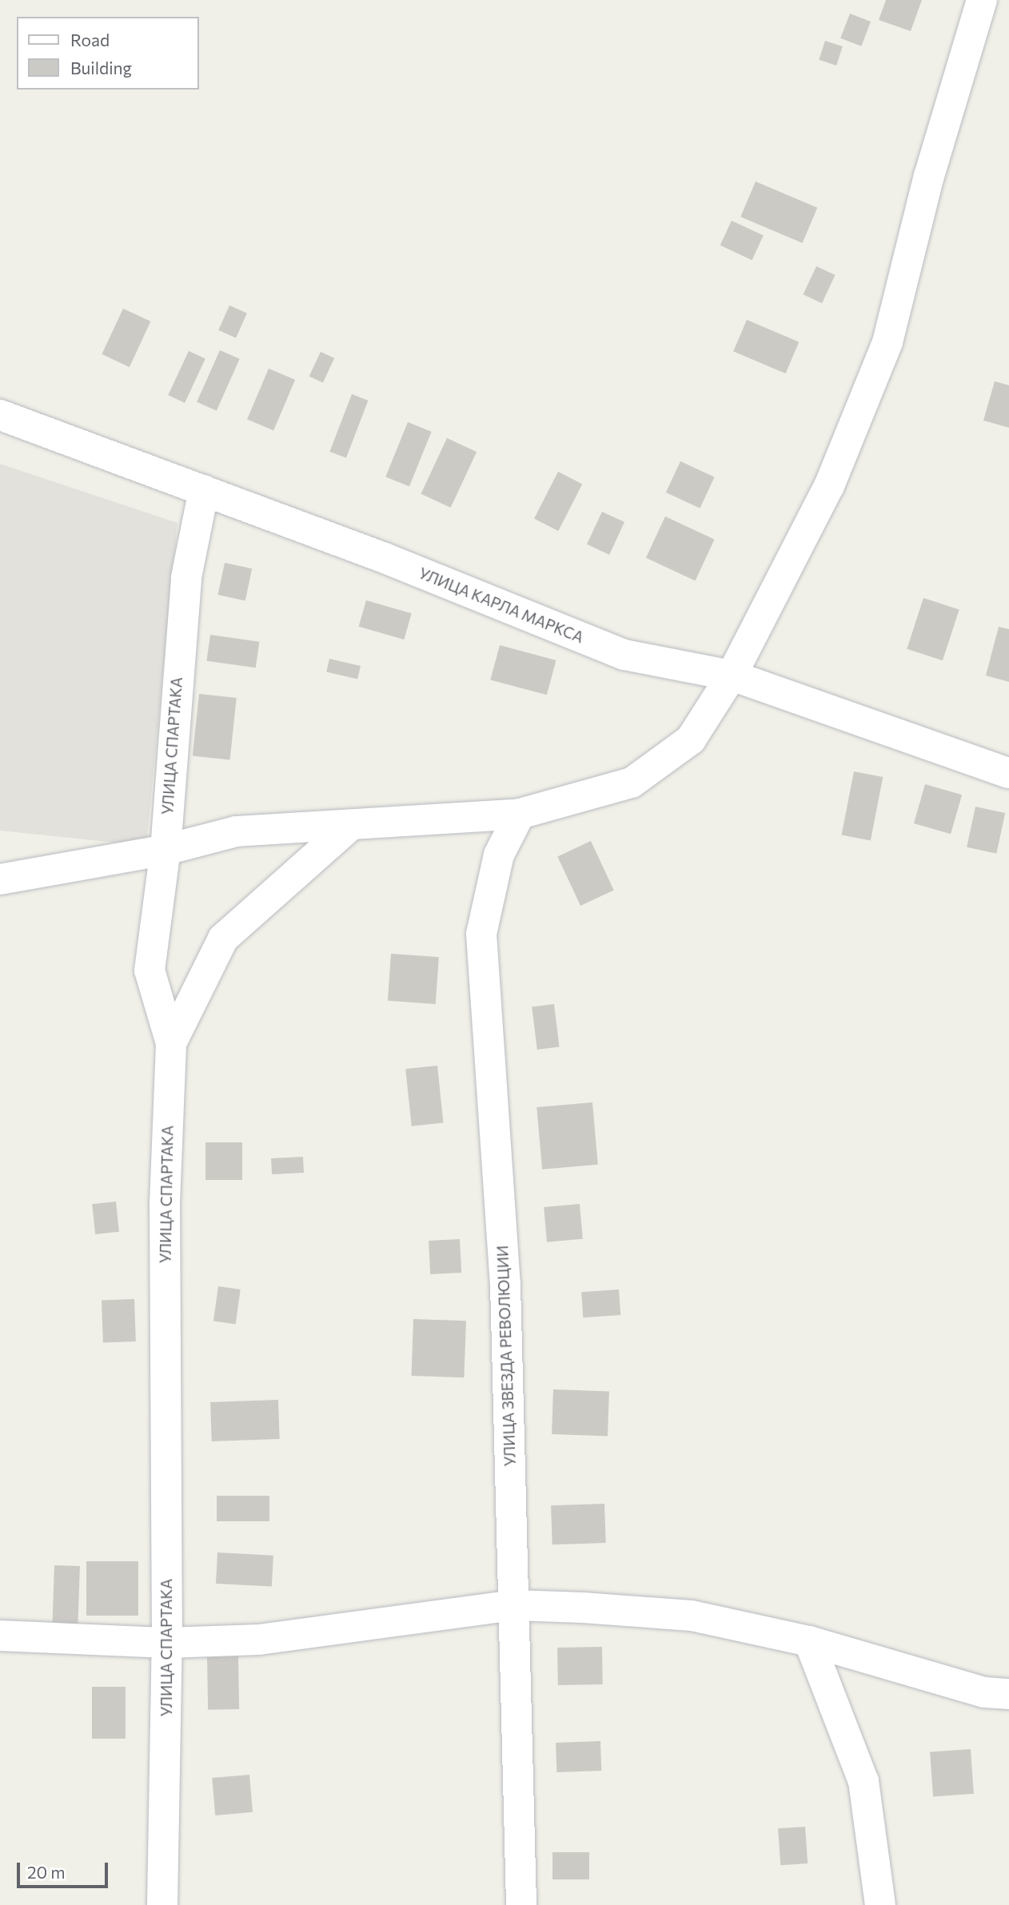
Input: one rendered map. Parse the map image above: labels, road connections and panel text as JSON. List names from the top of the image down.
{
  "streets": {
    "street": ["УЛИЦА КАРЛА МАРКСА", "УЛИЦА СПАРТАКА", "УЛИЦА ЗВЕЗДА РЕВОЛЮЦИИ"]
  },
  "crossings": [
    ["УЛИЦА КАРЛА МАРКСА", "УЛИЦА СПАРТАКА"]
  ],
  "legend": ["Road", "Building"],
  "scale_bar": "20 m"
}
